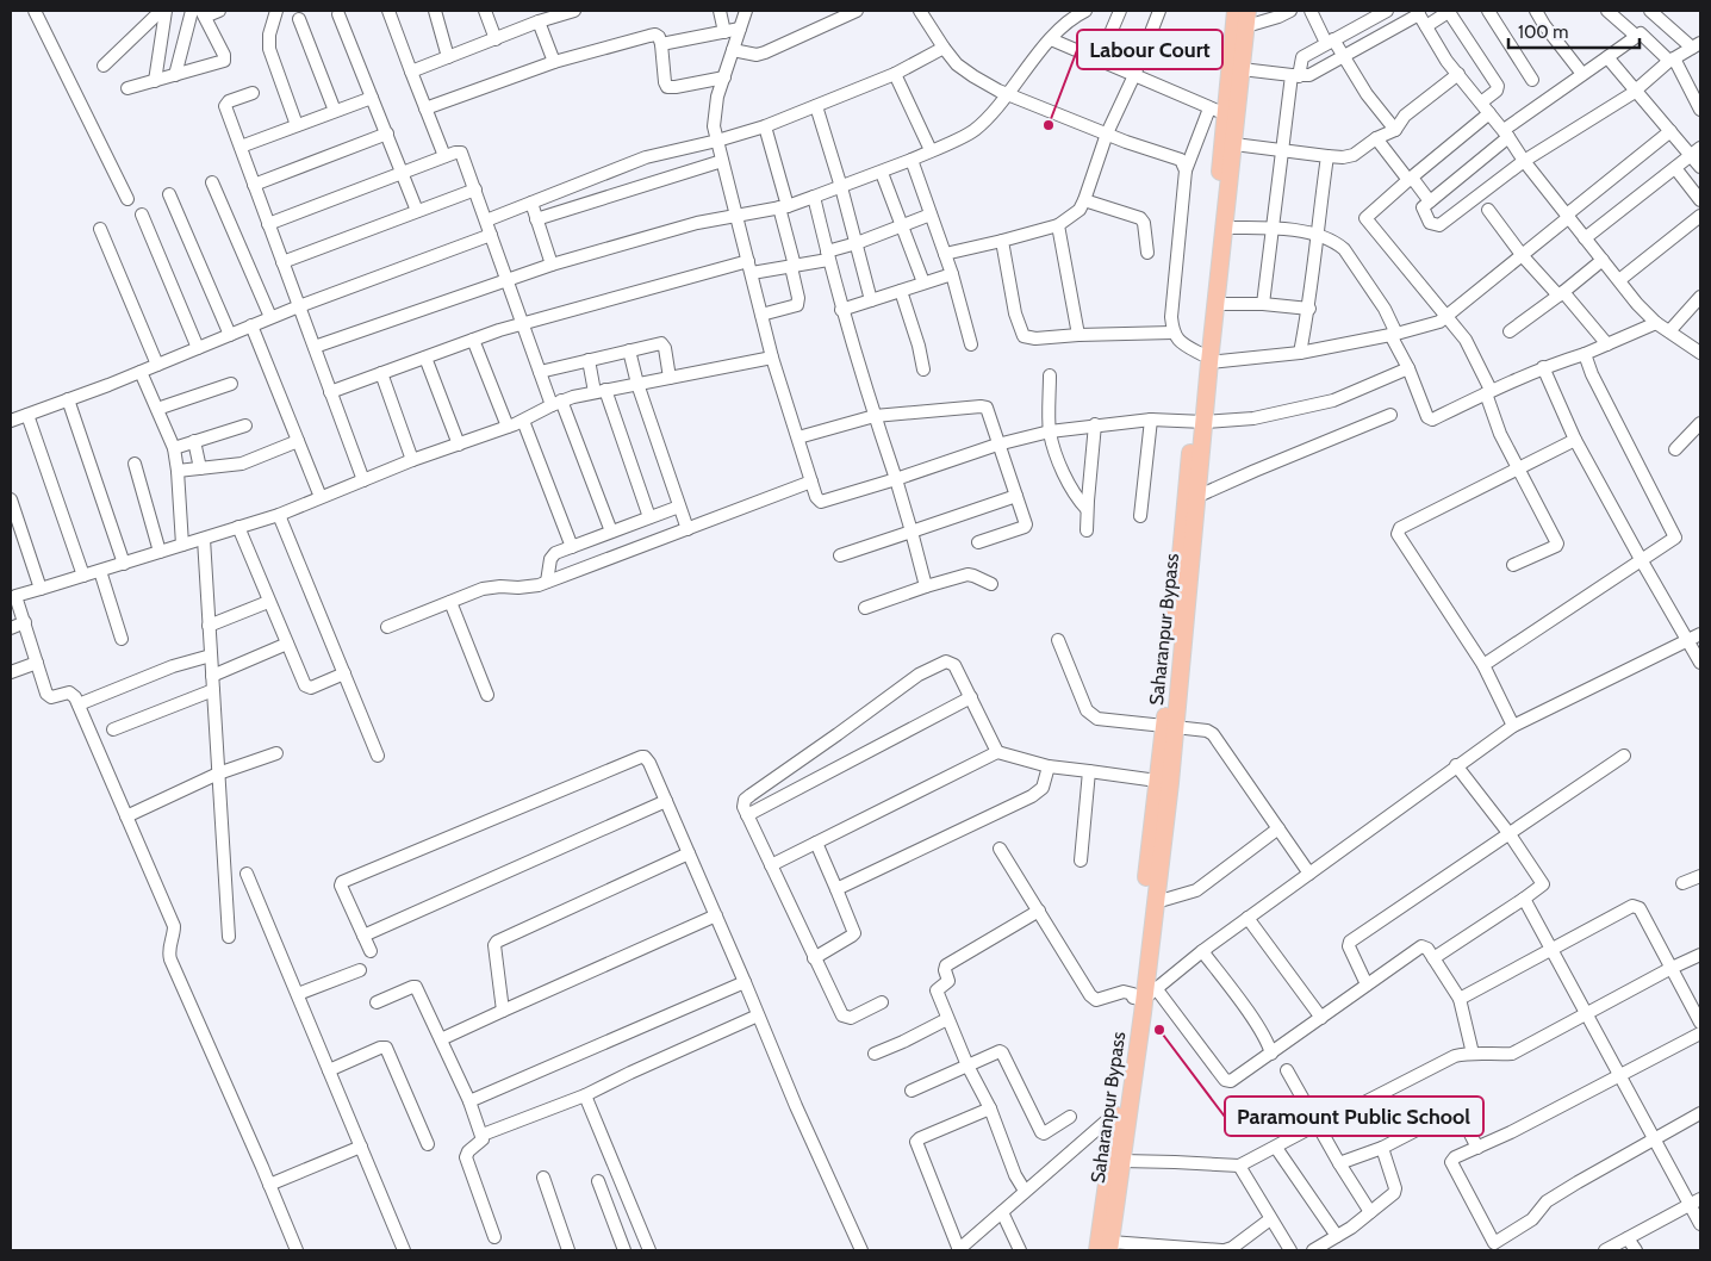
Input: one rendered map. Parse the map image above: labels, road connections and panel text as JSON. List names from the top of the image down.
{
  "streets": {
    "main road": ["Saharanpur Bypass"]
  },
  "places": ["Labour Court", "Paramount Public School"],
  "scale_bar": "100 m"
}
